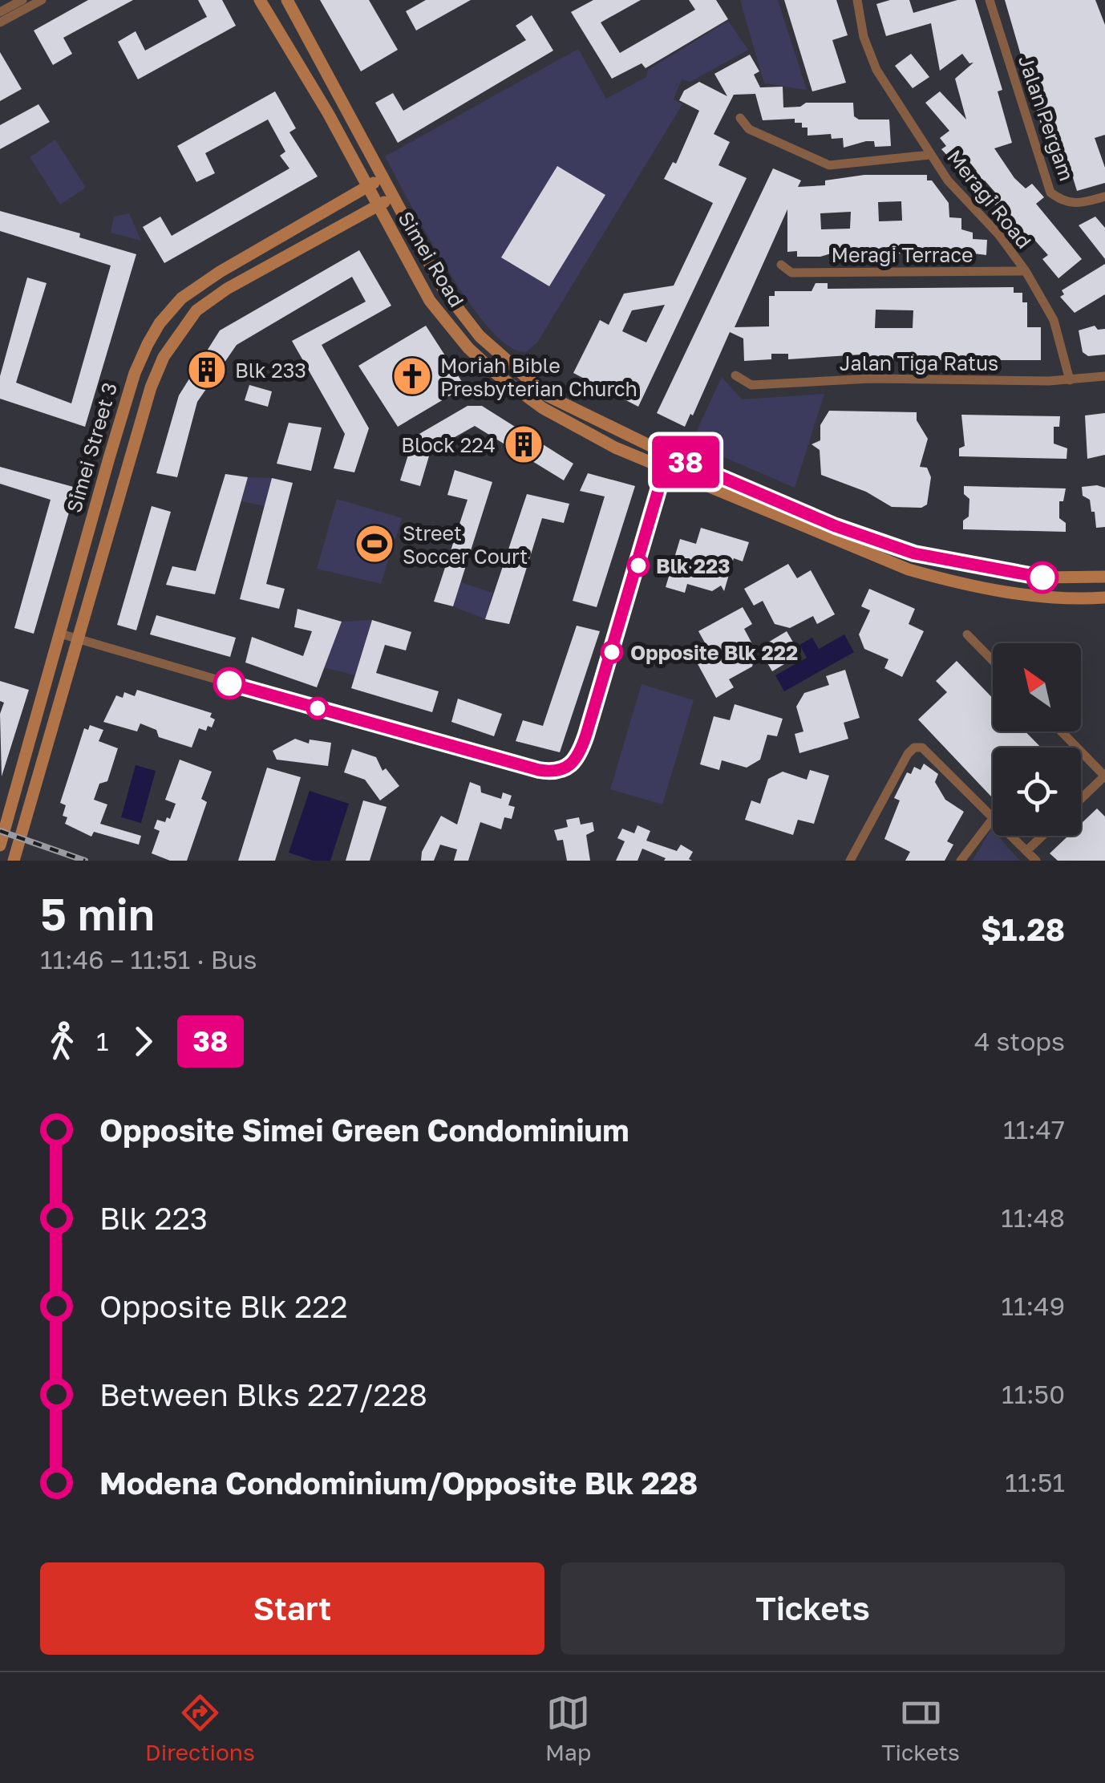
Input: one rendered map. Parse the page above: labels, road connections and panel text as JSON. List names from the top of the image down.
{
  "streets": {
    "main road": ["Simei Road", "Simei Street 3"],
    "street": [
      "Jalan Pergam",
      "Meragi Road",
      "Meragi Terrace",
      "Jalan Tiga Ratus"
    ]
  },
  "crossings": [
    ["Meragi Road", "Meragi Terrace"],
    ["Meragi Road", "Jalan Tiga Ratus"],
    ["Simei Road", "Simei Street 3"]
  ],
  "places": {
    "building": ["Blk 233", "Block 224"],
    "church": ["Moriah Bible Presbyterian Church"],
    "sports": ["Street Soccer Court"],
    "other": ["Blk 223", "Opposite Blk 222"]
  },
  "lines": ["bus line 38"],
  "north": "top left",
  "page": {
    "on_map": "38",
    "heading": ["5 min", "11:46 – 11:51 · Bus", "$1.28"],
    "legs": ["1", "38", "4 stops"],
    "list": [
      {
        "name": "Opposite Simei Green Condominium",
        "value": "11:47"
      },
      {
        "name": "Blk 223",
        "value": "11:48"
      },
      {
        "name": "Opposite Blk 222",
        "value": "11:49"
      },
      {
        "name": "Between Blks 227/228",
        "value": "11:50"
      },
      {
        "name": "Modena Condominium/Opposite Blk 228",
        "value": "11:51"
      }
    ],
    "buttons": ["Start", "Tickets"],
    "tabs": ["Directions", "Map", "Tickets"]
  }
}
